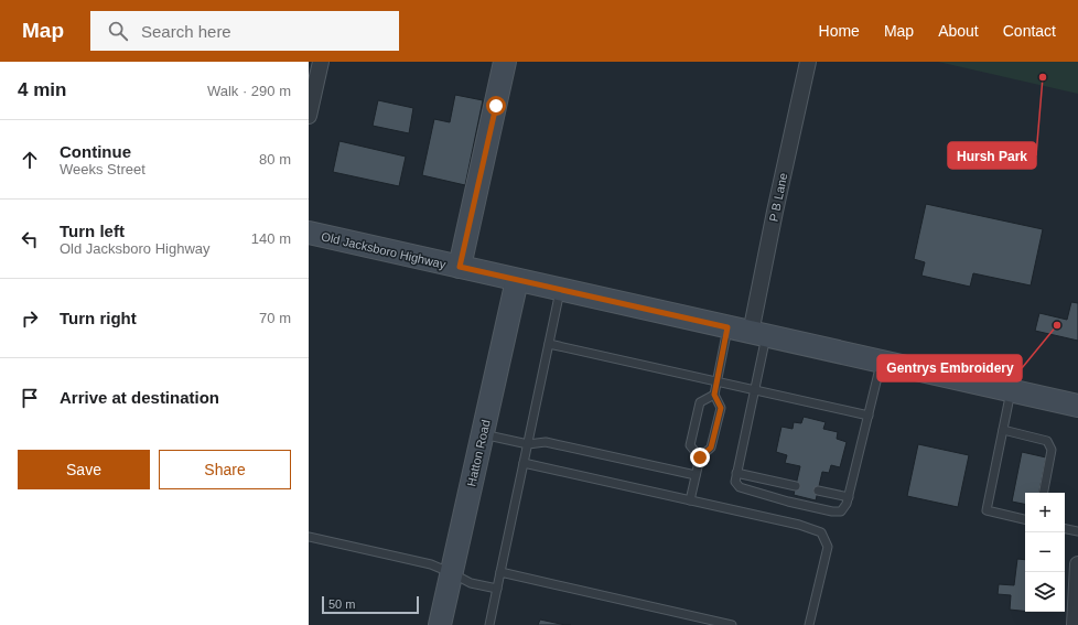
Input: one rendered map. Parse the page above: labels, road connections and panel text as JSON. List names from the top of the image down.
{
  "streets": {
    "main road": ["Old Jacksboro Highway", "Hatton Road"],
    "street": ["P B Lane"]
  },
  "crossings": [
    ["P B Lane", "Old Jacksboro Highway"],
    ["Old Jacksboro Highway", "Hatton Road"]
  ],
  "places": ["Hursh Park", "Gentrys Embroidery"],
  "scale_bar": "50 m",
  "page": {
    "header": "Map",
    "search": "Search here",
    "nav": [
      "Home",
      "Map",
      "About",
      "Contact"
    ],
    "heading": ["4 min", "Walk · 290 m"],
    "list": [
      ["Continue", "Weeks Street", "80 m"],
      ["Turn left", "Old Jacksboro Highway", "140 m"],
      ["Turn right", "70 m"],
      "Arrive at destination"
    ],
    "buttons": ["Save", "Share"],
    "map_buttons": ["+", "−"],
    "scale": "50 m"
  }
}
